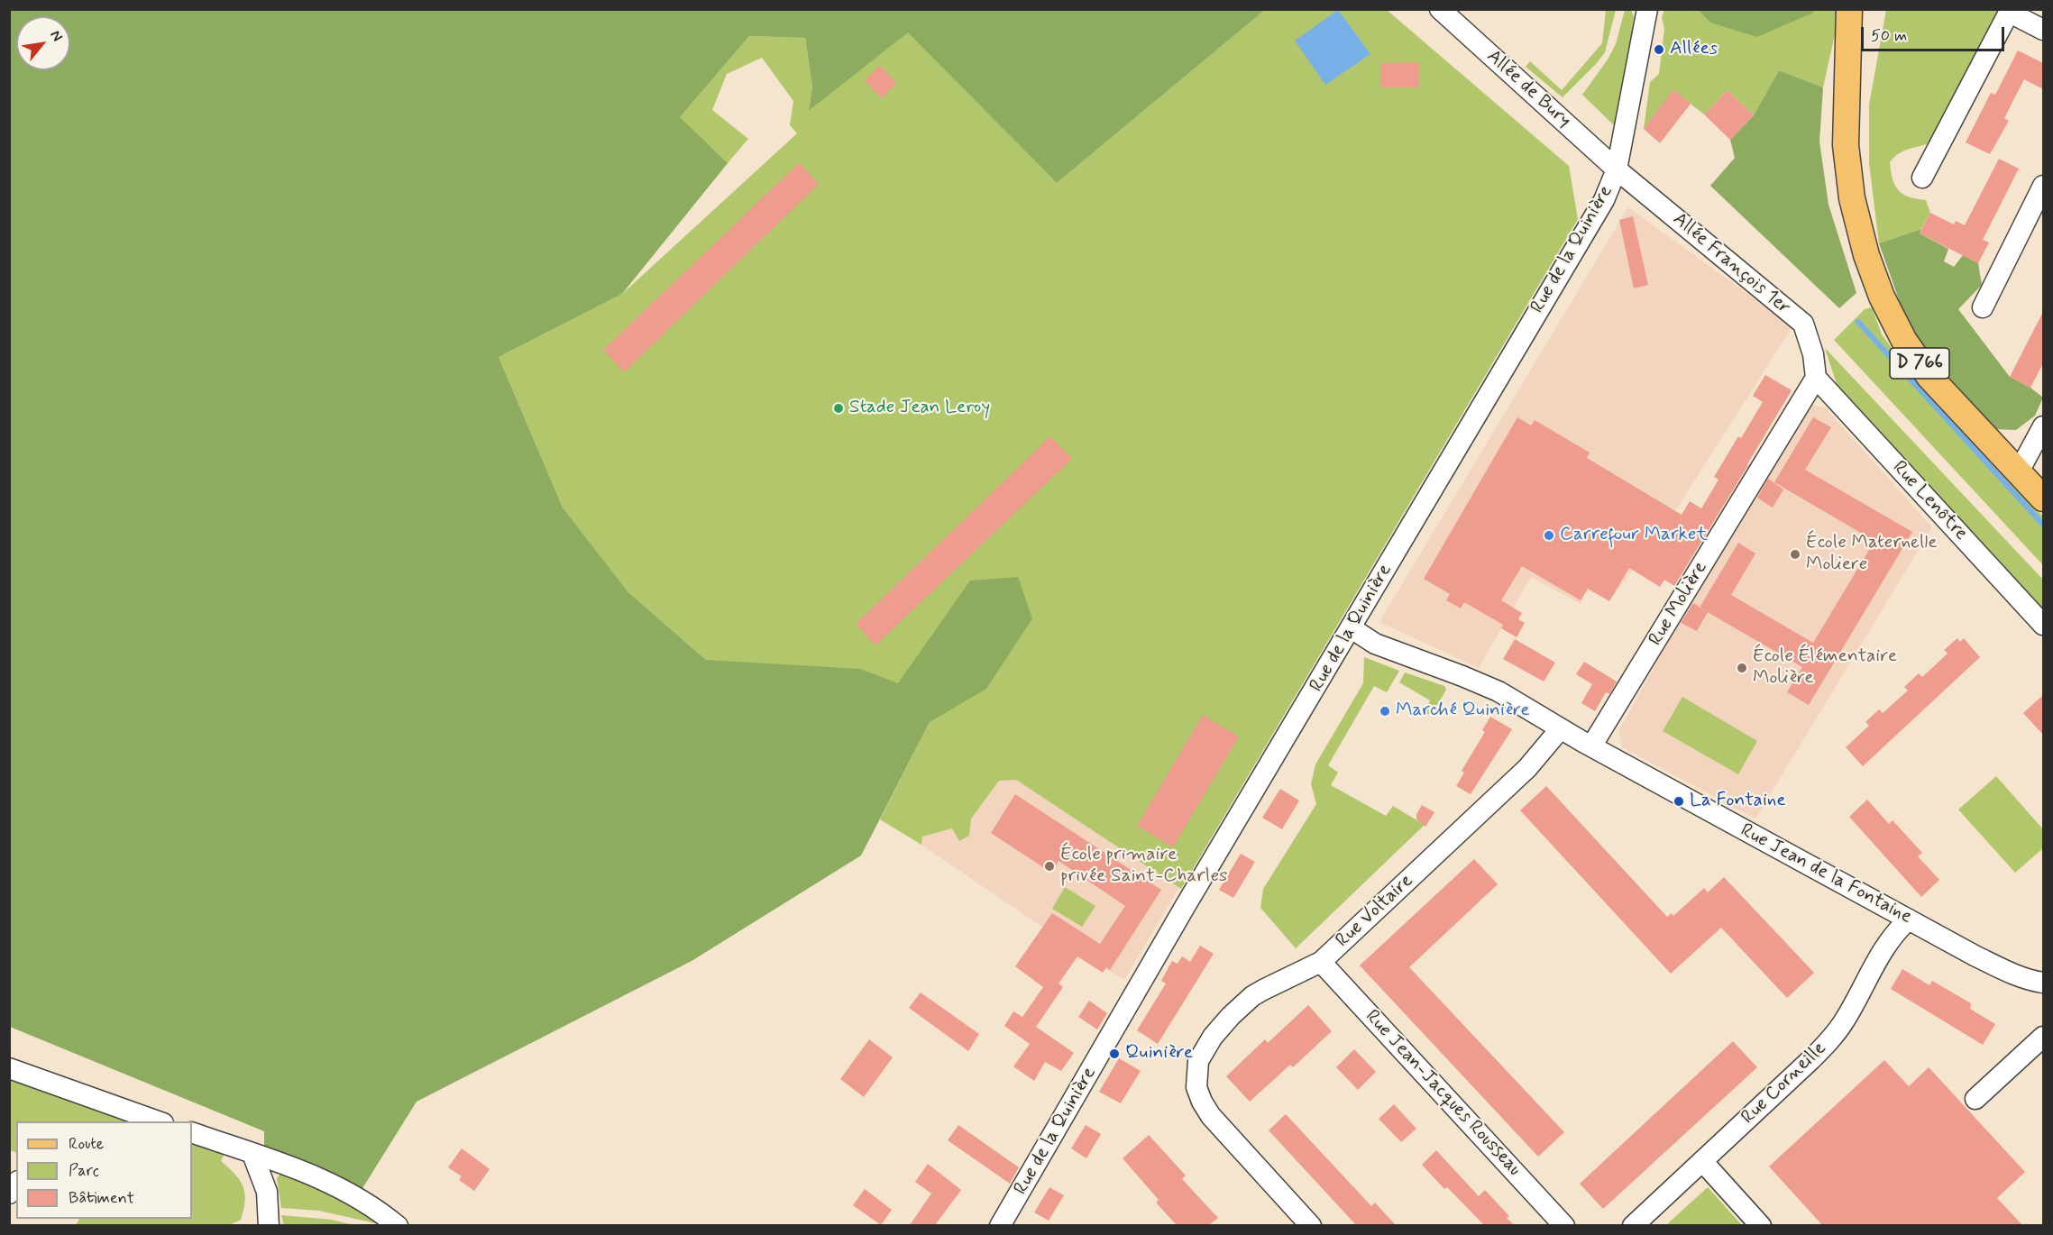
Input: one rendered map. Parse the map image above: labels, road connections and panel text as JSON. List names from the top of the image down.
{
  "streets": {
    "main road": ["D 766"],
    "street": [
      "Allée de Bury",
      "Rue de la Quinière",
      "Allée François 1er",
      "Rue Lenôtre",
      "Rue Molière",
      "Rue Jean de la Fontaine",
      "Rue Voltaire",
      "Rue Corneille",
      "Rue Jean-Jacques Rousseau"
    ]
  },
  "crossings": [
    ["Allée de Bury", "Rue de la Quinière"],
    ["Allée de Bury", "Allée François 1er"],
    ["Rue de la Quinière", "Allée François 1er"],
    ["Rue de la Quinière", "Rue Jean de la Fontaine"],
    ["Allée François 1er", "Rue Lenôtre"],
    ["Allée François 1er", "Rue Molière"],
    ["Rue Lenôtre", "Rue Molière"],
    ["Rue Molière", "Rue Jean de la Fontaine"],
    ["Rue Jean de la Fontaine", "Rue Voltaire"],
    ["Rue Jean de la Fontaine", "Rue Corneille"],
    ["Rue Voltaire", "Rue Jean-Jacques Rousseau"]
  ],
  "places": [
    "Allées",
    "Stade Jean Leroy",
    "Carrefour Market",
    "École Maternelle Moliere",
    "École Élémentaire Molière",
    "Marché Quinière",
    "La Fontaine",
    "École primaire privée Saint-Charles",
    "Quinière"
  ],
  "legend": ["Route", "Parc", "Bâtiment"],
  "scale_bar": "50 m",
  "north": "top right"
}
